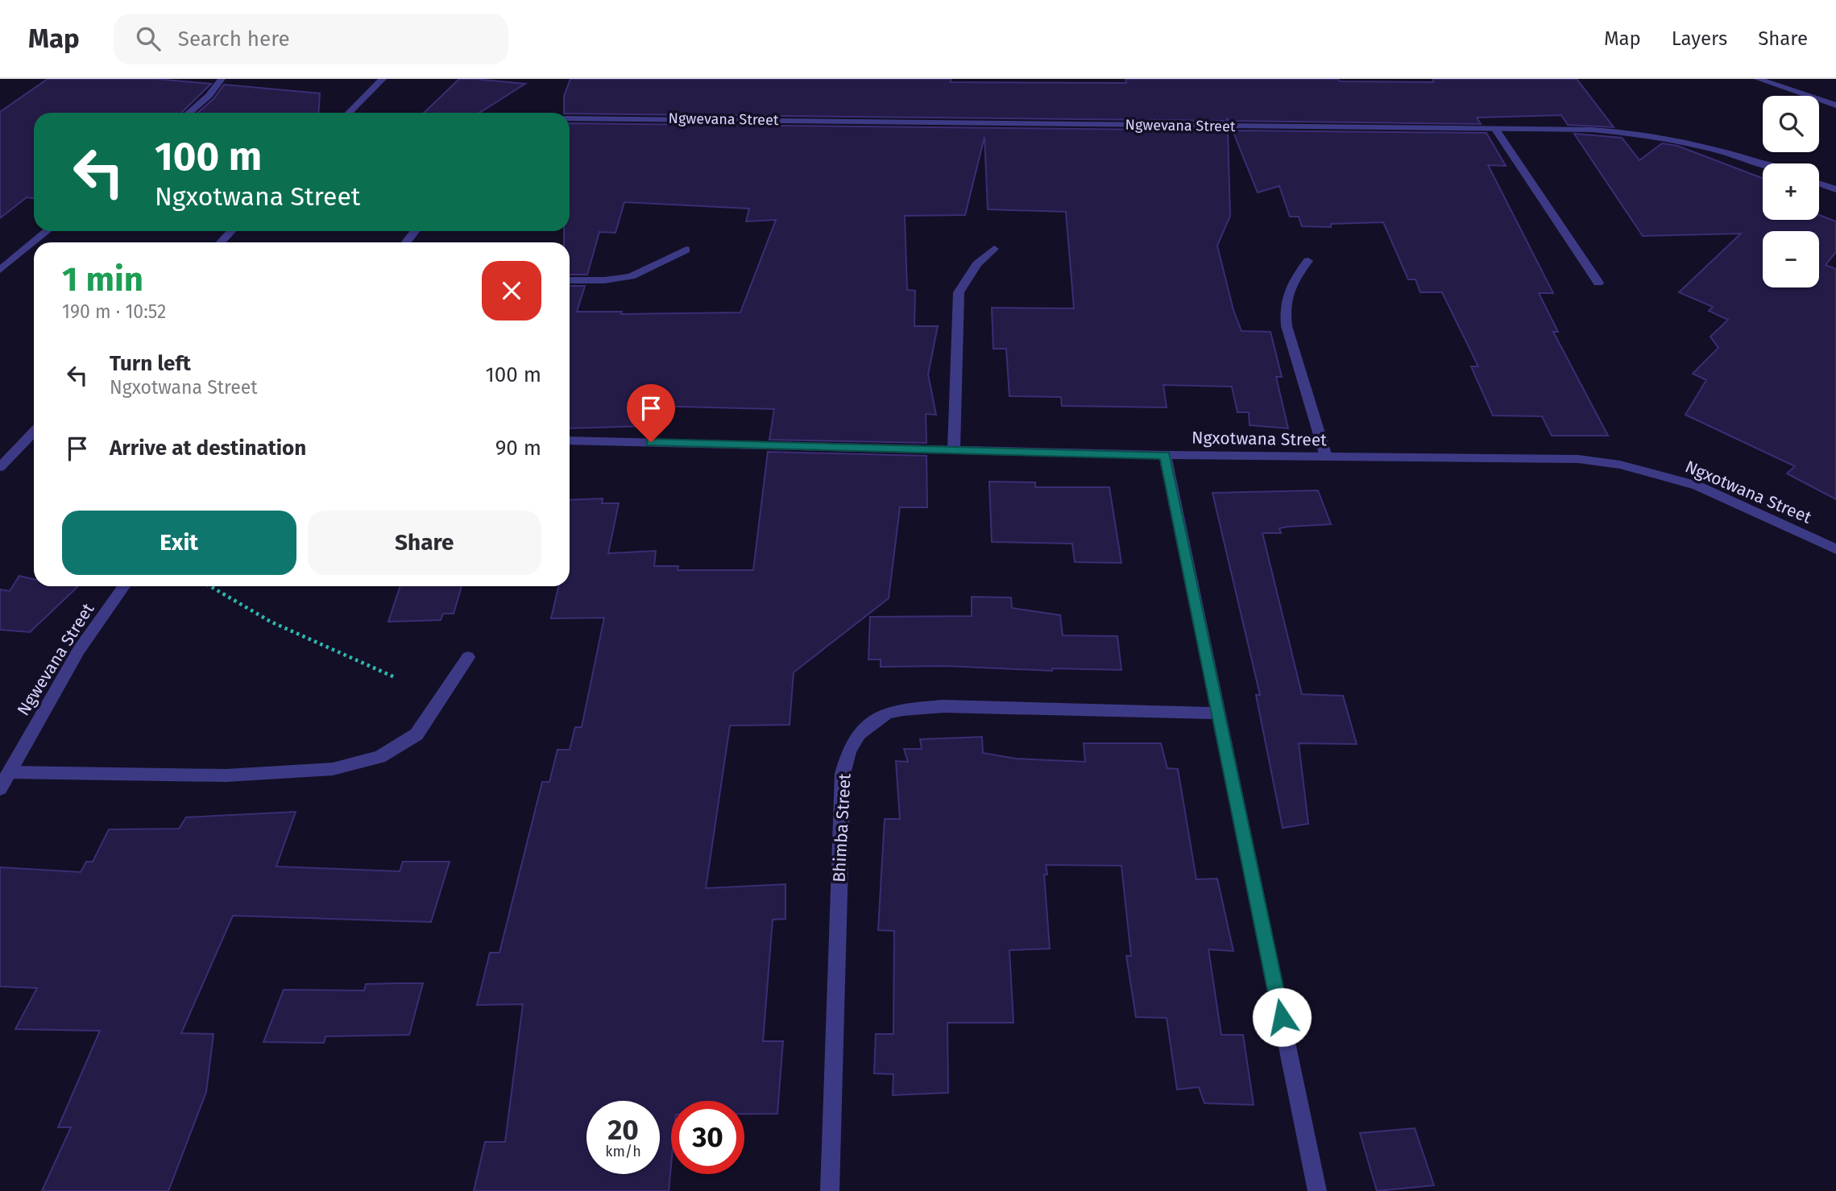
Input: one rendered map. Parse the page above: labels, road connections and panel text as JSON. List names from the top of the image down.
{
  "streets": {
    "street": ["Ngwevana Street", "Ngxotwana Street", "Bhimba Street"]
  },
  "page": {
    "header": "Map",
    "search": "Search here",
    "nav": ["Map", "Layers", "Share"],
    "map_buttons": ["+", "−"],
    "turn": ["100 m", "Ngxotwana Street"],
    "heading": ["1 min", "190 m · 10:52"],
    "list": [
      {
        "name": "Turn left",
        "note": "Ngxotwana Street",
        "value": "100 m"
      },
      {
        "name": "Arrive at destination",
        "value": "90 m"
      }
    ],
    "buttons": ["Exit", "Share"],
    "speed": "20 km/h",
    "limit": "30"
  }
}
